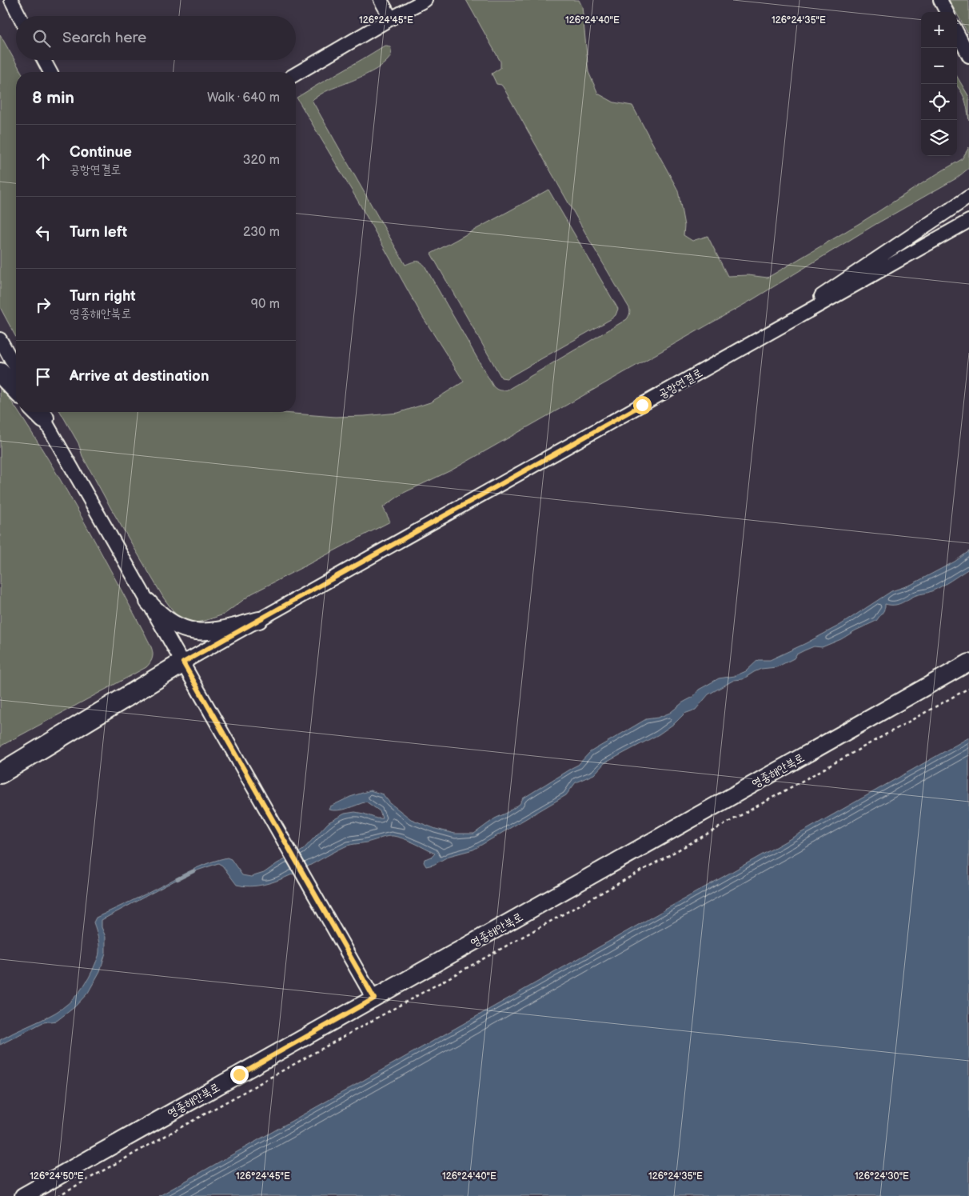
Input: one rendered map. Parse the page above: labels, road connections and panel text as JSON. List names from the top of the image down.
{
  "streets": {
    "main road": ["영종해안북로"],
    "street": ["공항연결로"]
  },
  "page": {
    "map_buttons": ["+", "−"],
    "search": "Search here",
    "heading": ["8 min", "Walk · 640 m"],
    "list": [
      ["Continue", "공항연결로", "320 m"],
      ["Turn left", "230 m"],
      ["Turn right", "영종해안북로", "90 m"],
      "Arrive at destination"
    ]
  },
  "coordinates": [
    "126°24'45\"E",
    "126°24'40\"E",
    "126°24'35\"E",
    "126°24'50\"E",
    "126°24'30\"E"
  ]
}
